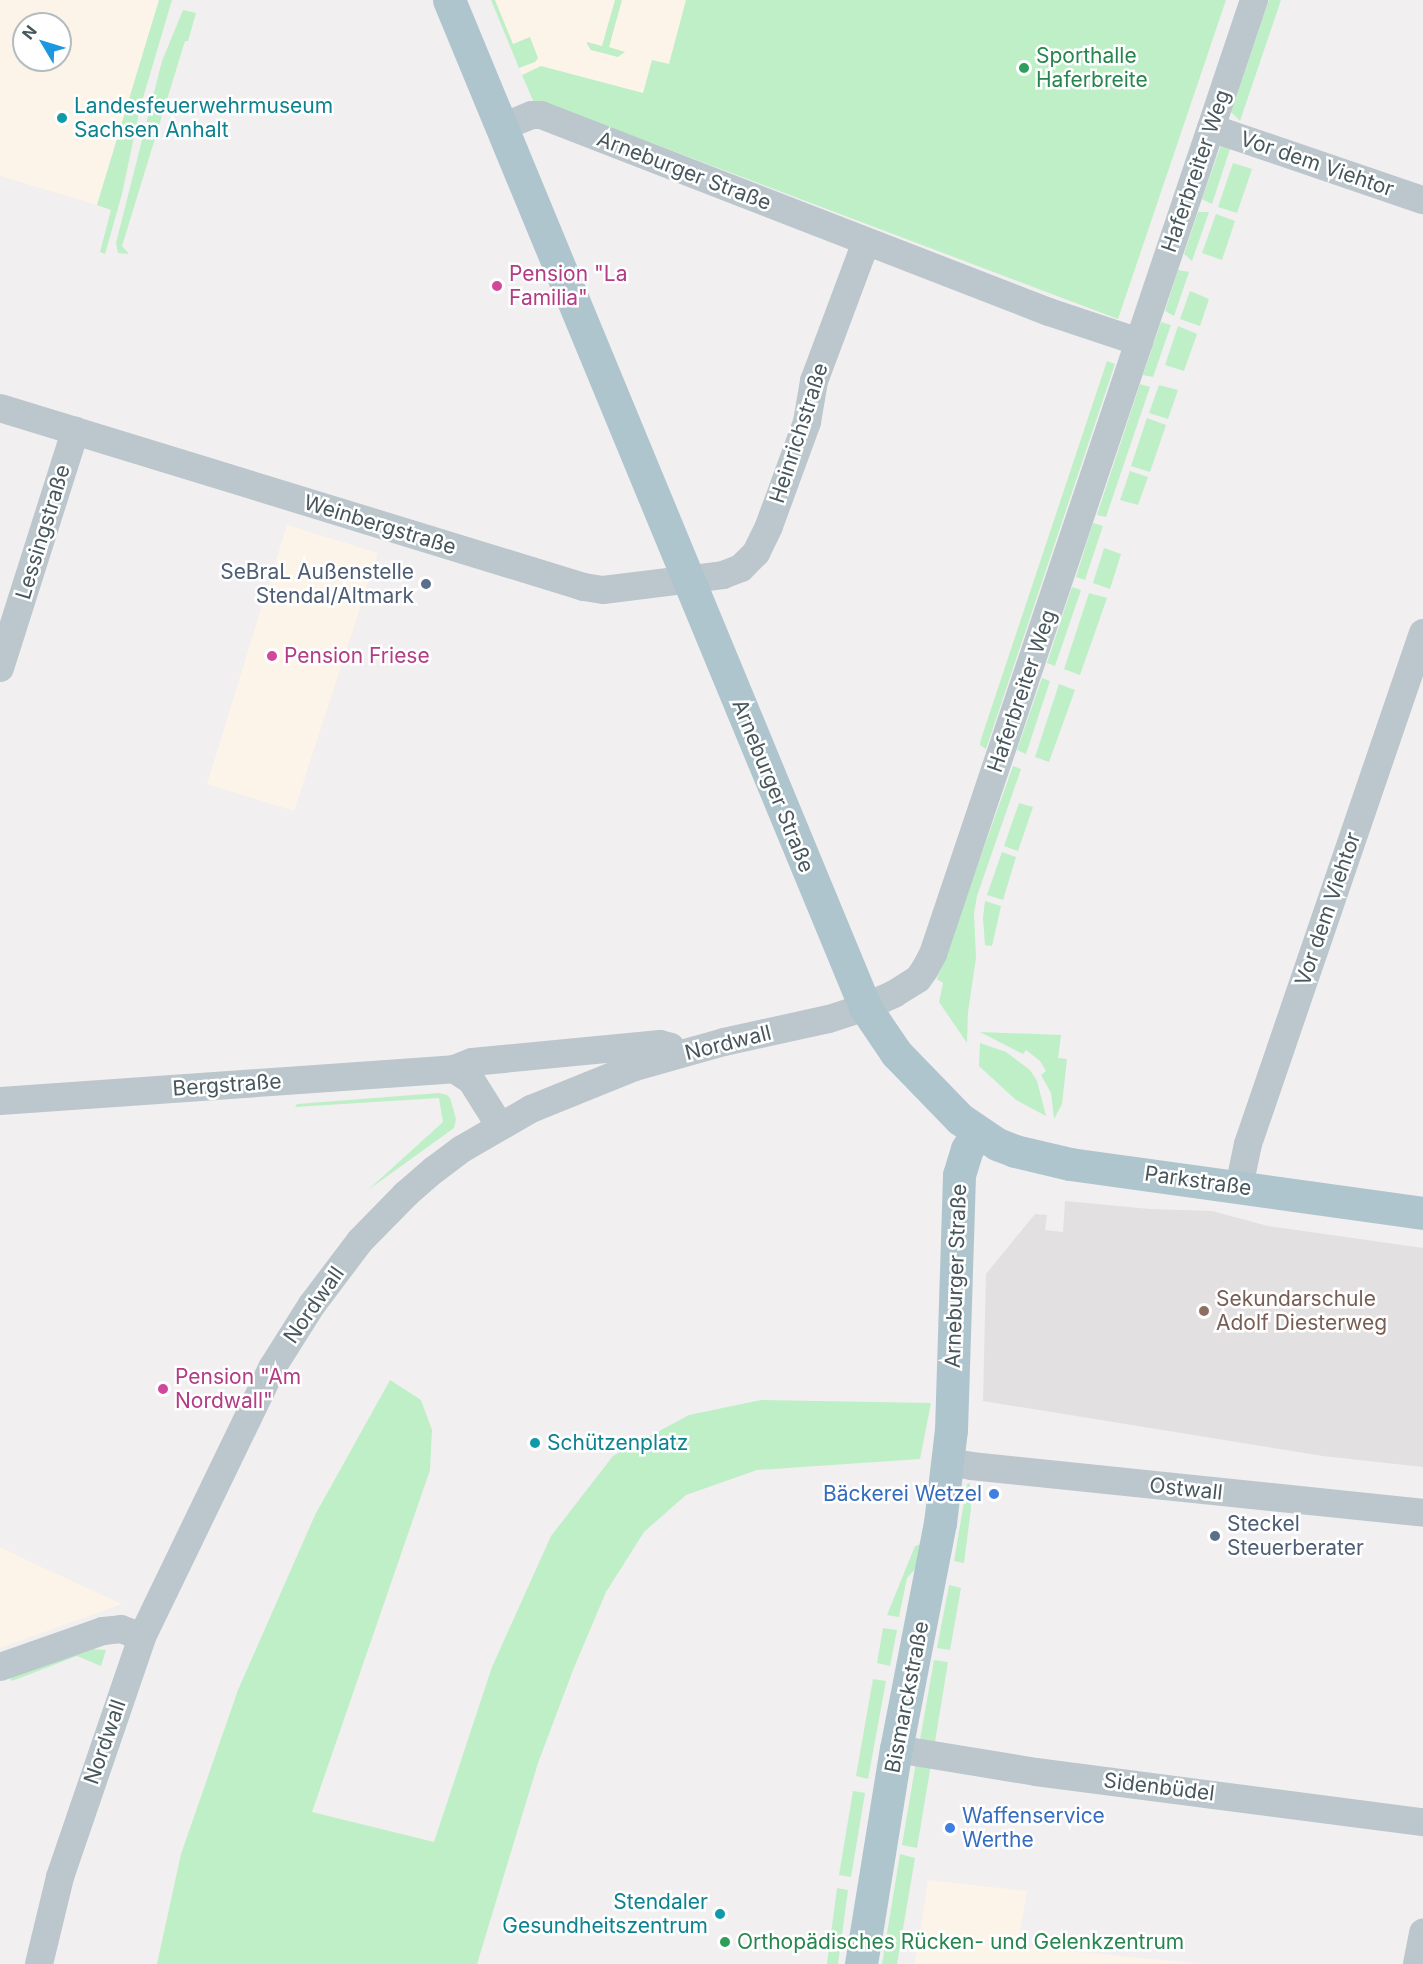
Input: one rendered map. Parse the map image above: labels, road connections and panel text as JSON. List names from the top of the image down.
{
  "streets": {
    "main road": ["Arneburger Straße", "Parkstraße", "Bismarckstraße"],
    "street": [
      "Vor dem Viehtor",
      "Haferbreiter Weg",
      "Heinrichstraße",
      "Weinbergstraße",
      "Lessingstraße",
      "Nordwall",
      "Bergstraße",
      "Ostwall",
      "Sidenbüdel"
    ]
  },
  "crossings": [
    ["Vor dem Viehtor", "Haferbreiter Weg"],
    ["Vor dem Viehtor", "Parkstraße"],
    ["Arneburger Straße", "Haferbreiter Weg"],
    ["Arneburger Straße", "Heinrichstraße"],
    ["Arneburger Straße", "Weinbergstraße"],
    ["Arneburger Straße", "Nordwall"],
    ["Arneburger Straße", "Parkstraße"],
    ["Arneburger Straße", "Ostwall"],
    ["Arneburger Straße", "Bismarckstraße"],
    ["Haferbreiter Weg", "Nordwall"],
    ["Heinrichstraße", "Weinbergstraße"],
    ["Weinbergstraße", "Lessingstraße"],
    ["Nordwall", "Bergstraße"],
    ["Ostwall", "Bismarckstraße"],
    ["Bismarckstraße", "Sidenbüdel"]
  ],
  "places": [
    "Sporthalle Haferbreite",
    "Landesfeuerwehrmuseum Sachsen Anhalt",
    "Pension \"La Familia\"",
    "SeBraL Außenstelle Stendal/Altmark",
    "Pension Friese",
    "Sekundarschule Adolf Diesterweg",
    "Pension \"Am Nordwall\"",
    "Schützenplatz",
    "Bäckerei Wetzel",
    "Steckel Steuerberater",
    "Waffenservice Werthe",
    "Stendaler Gesundheitszentrum",
    "Orthopädisches Rücken- und Gelenkzentrum"
  ],
  "north": "top left"
}
